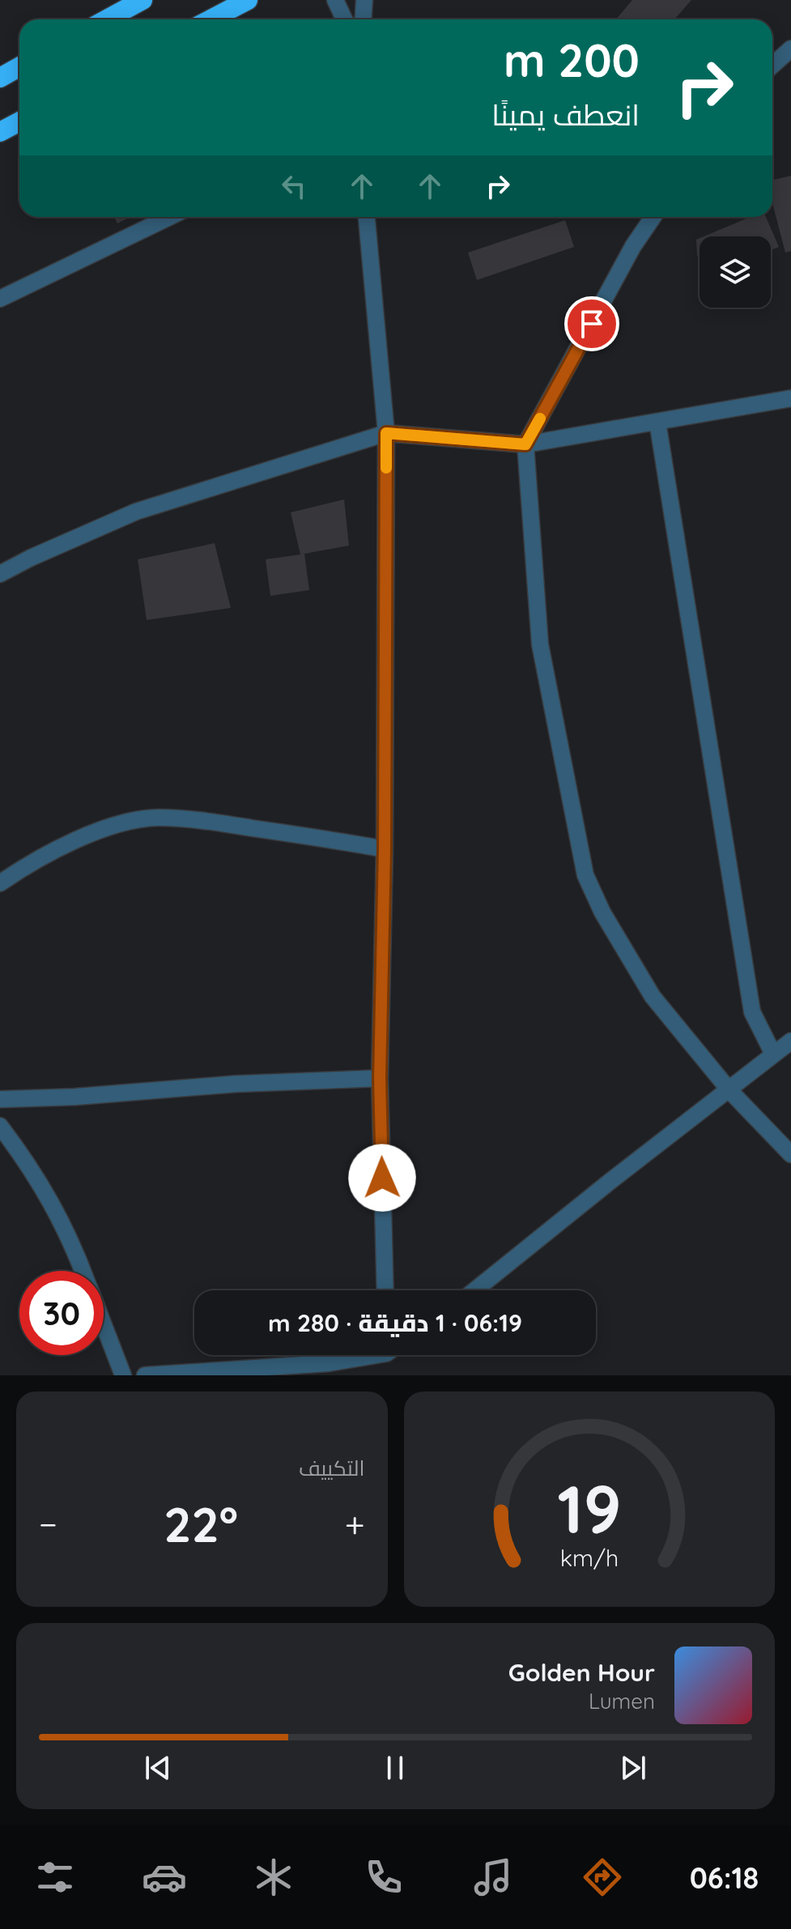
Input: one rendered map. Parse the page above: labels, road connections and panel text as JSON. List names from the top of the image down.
{
  "page": {
    "turn": ["200 m", "انعطف يمينًا"],
    "limit": "30",
    "trip": "06:19 · 1 دقيقة · 280 m",
    "tile": "التكييف",
    "heat": ["−", "22°", "+"],
    "song": ["Golden Hour", "Lumen"],
    "tabs": "06:18",
    "gauge": ["19", "km/h"]
  }
}
